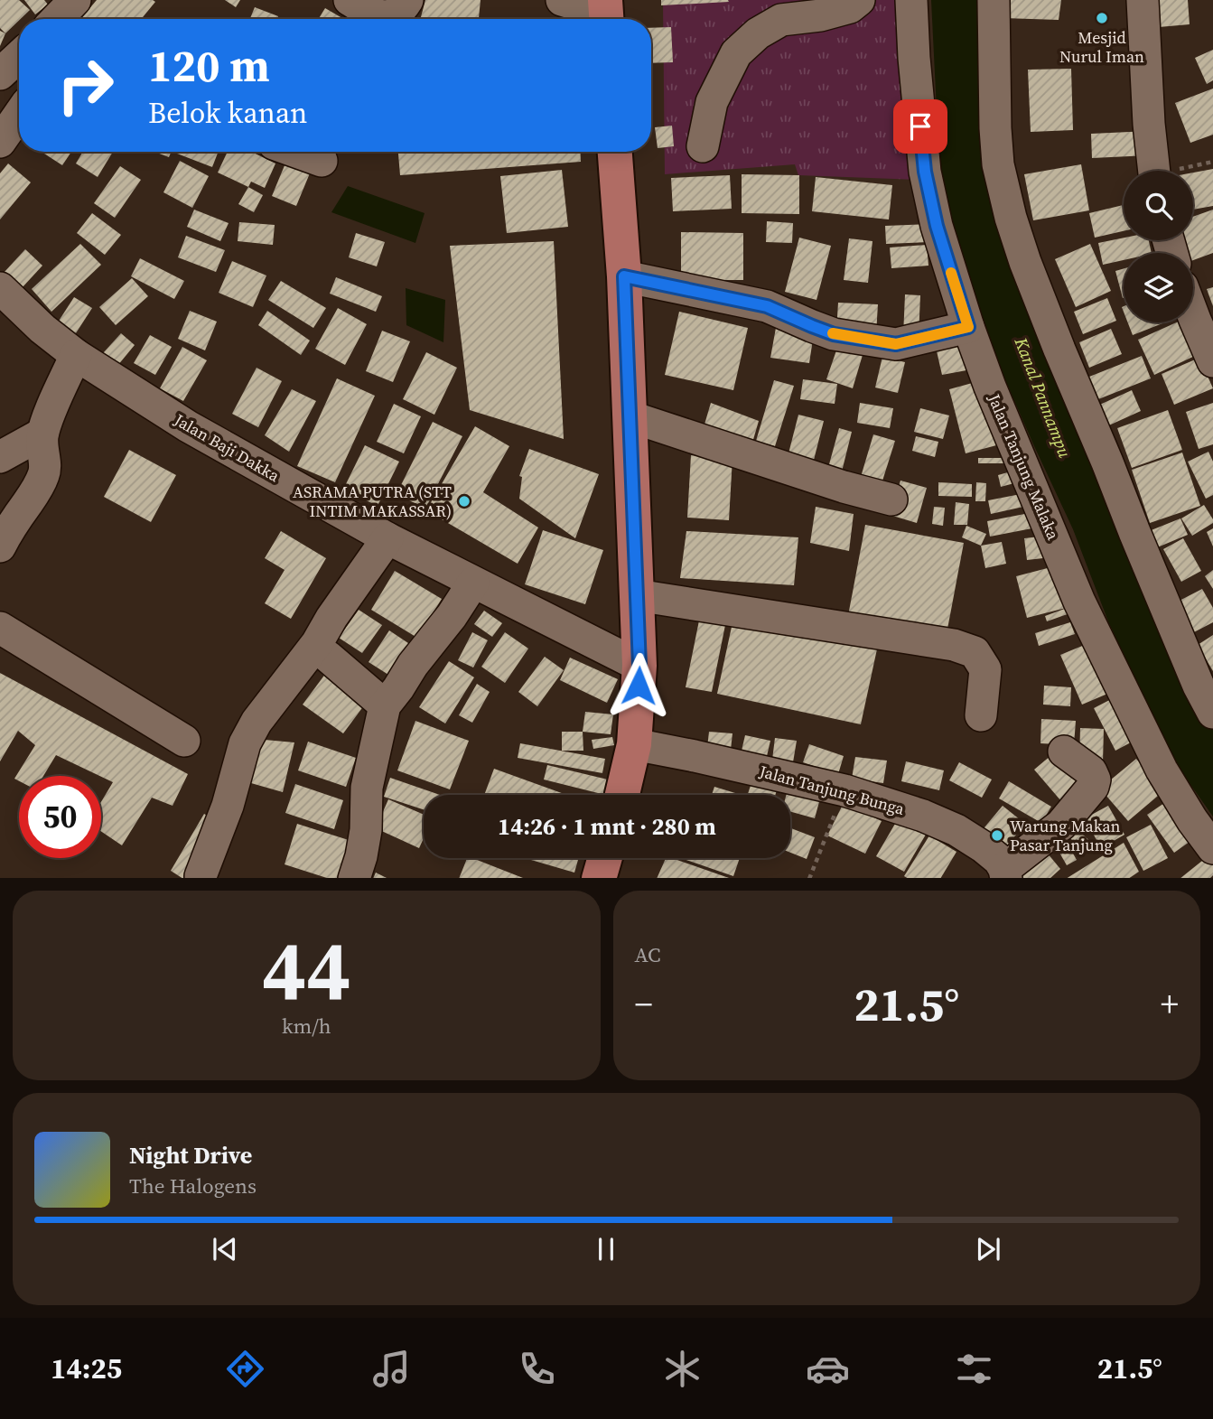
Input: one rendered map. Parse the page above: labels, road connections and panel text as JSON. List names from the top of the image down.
{
  "streets": {
    "street": ["Jalan Baji Dakka", "Jalan Tanjung Malaka", "Jalan Tanjung Bunga"]
  },
  "water": ["Kanal Pannampu"],
  "places": ["Mesjid Nurul Iman", "ASRAMA PUTRA (STT INTIM MAKASSAR)", "Warung Makan Pasar Tanjung"],
  "page": {
    "turn": ["120 m", "Belok kanan"],
    "limit": "50",
    "trip": "14:26 · 1 mnt · 280 m",
    "tile": [
      ["44", "km/h"],
      "AC"
    ],
    "heat": ["−", "21.5°", "+"],
    "song": ["Night Drive", "The Halogens"],
    "tabs": ["14:25", "21.5°"]
  }
}
